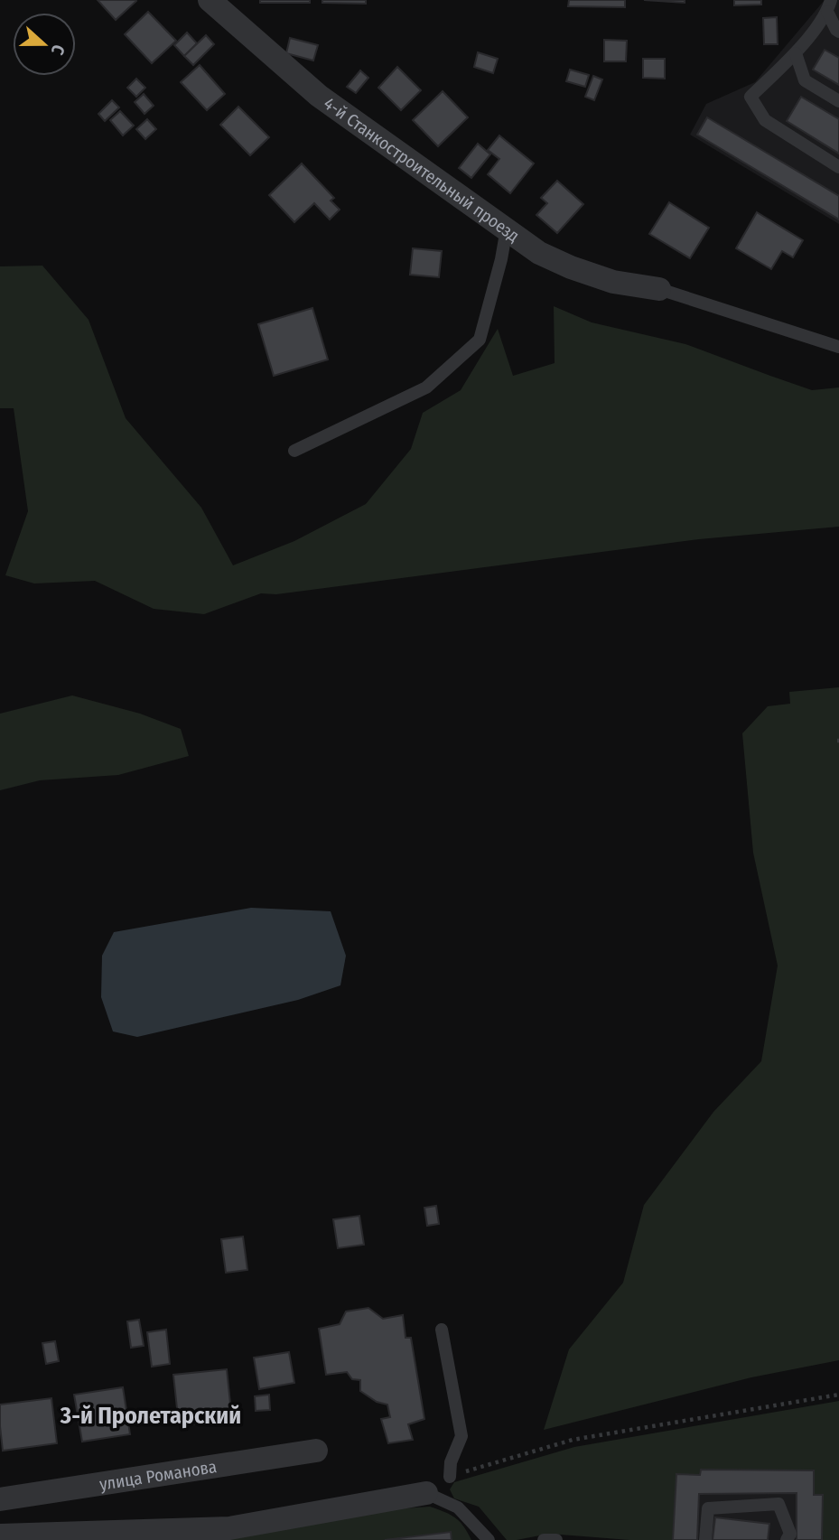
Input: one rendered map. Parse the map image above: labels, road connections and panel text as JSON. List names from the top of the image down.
{
  "streets": {
    "street": ["4-й Станкостроительный проезд", "улица Романова"]
  },
  "districts": ["3-й Пролетарский"],
  "north": "right"
}
